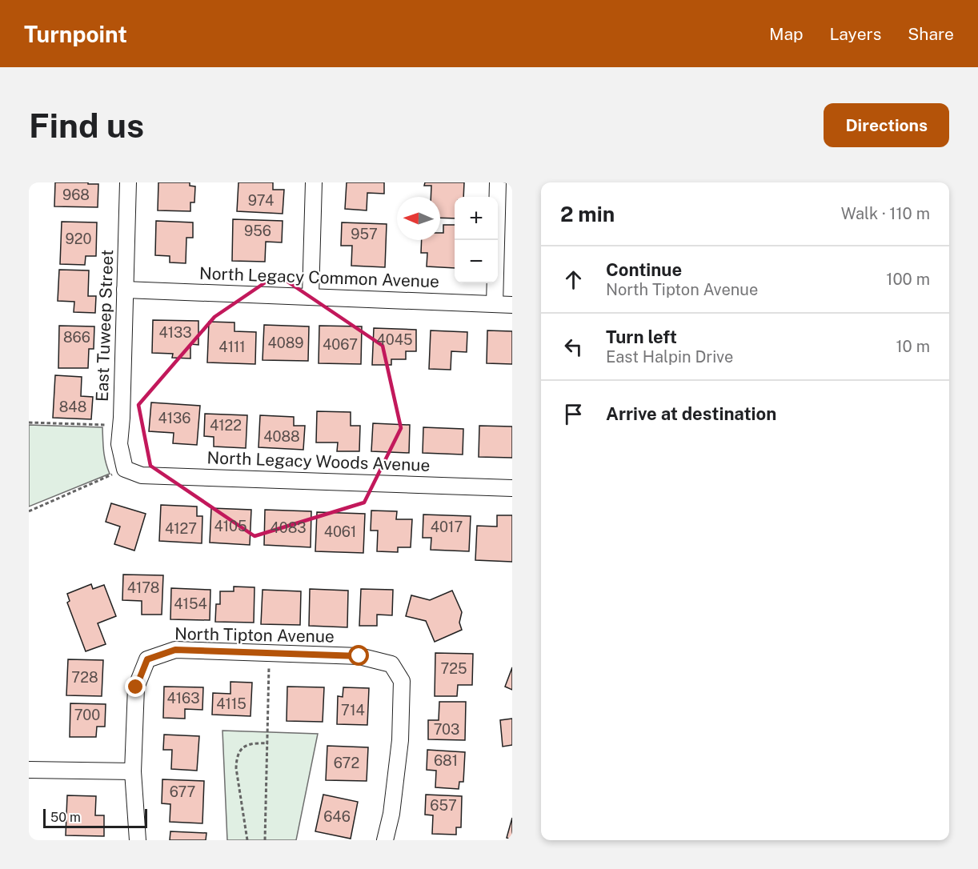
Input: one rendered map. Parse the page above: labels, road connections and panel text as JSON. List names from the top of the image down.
{
  "streets": {
    "street": [
      "North Legacy Common Avenue",
      "East Tuweep Street",
      "North Legacy Woods Avenue",
      "North Tipton Avenue"
    ]
  },
  "crossings": [
    ["North Legacy Common Avenue", "East Tuweep Street"],
    ["East Tuweep Street", "North Legacy Woods Avenue"]
  ],
  "house_numbers": [
    "968",
    "974",
    "956",
    "957",
    "920",
    "4133",
    "866",
    "4045",
    "4089",
    "4067",
    "4111",
    "848",
    "4136",
    "4122",
    "4088",
    "4105",
    "4017",
    "4083",
    "4127",
    "4061",
    "4178",
    "4154",
    "725",
    "728",
    "4163",
    "4115",
    "714",
    "700",
    "703",
    "681",
    "672",
    "677",
    "657",
    "646"
  ],
  "scale_bar": "50 m",
  "north": "left",
  "page": {
    "header": "Turnpoint",
    "nav": ["Map", "Layers", "Share"],
    "buttons": "Directions",
    "title": "Find us",
    "heading": ["2 min", "Walk · 110 m"],
    "map_buttons": ["+", "−"],
    "list": [
      ["Continue", "North Tipton Avenue", "100 m"],
      ["Turn left", "East Halpin Drive", "10 m"],
      "Arrive at destination"
    ],
    "scale": "50 m"
  }
}
